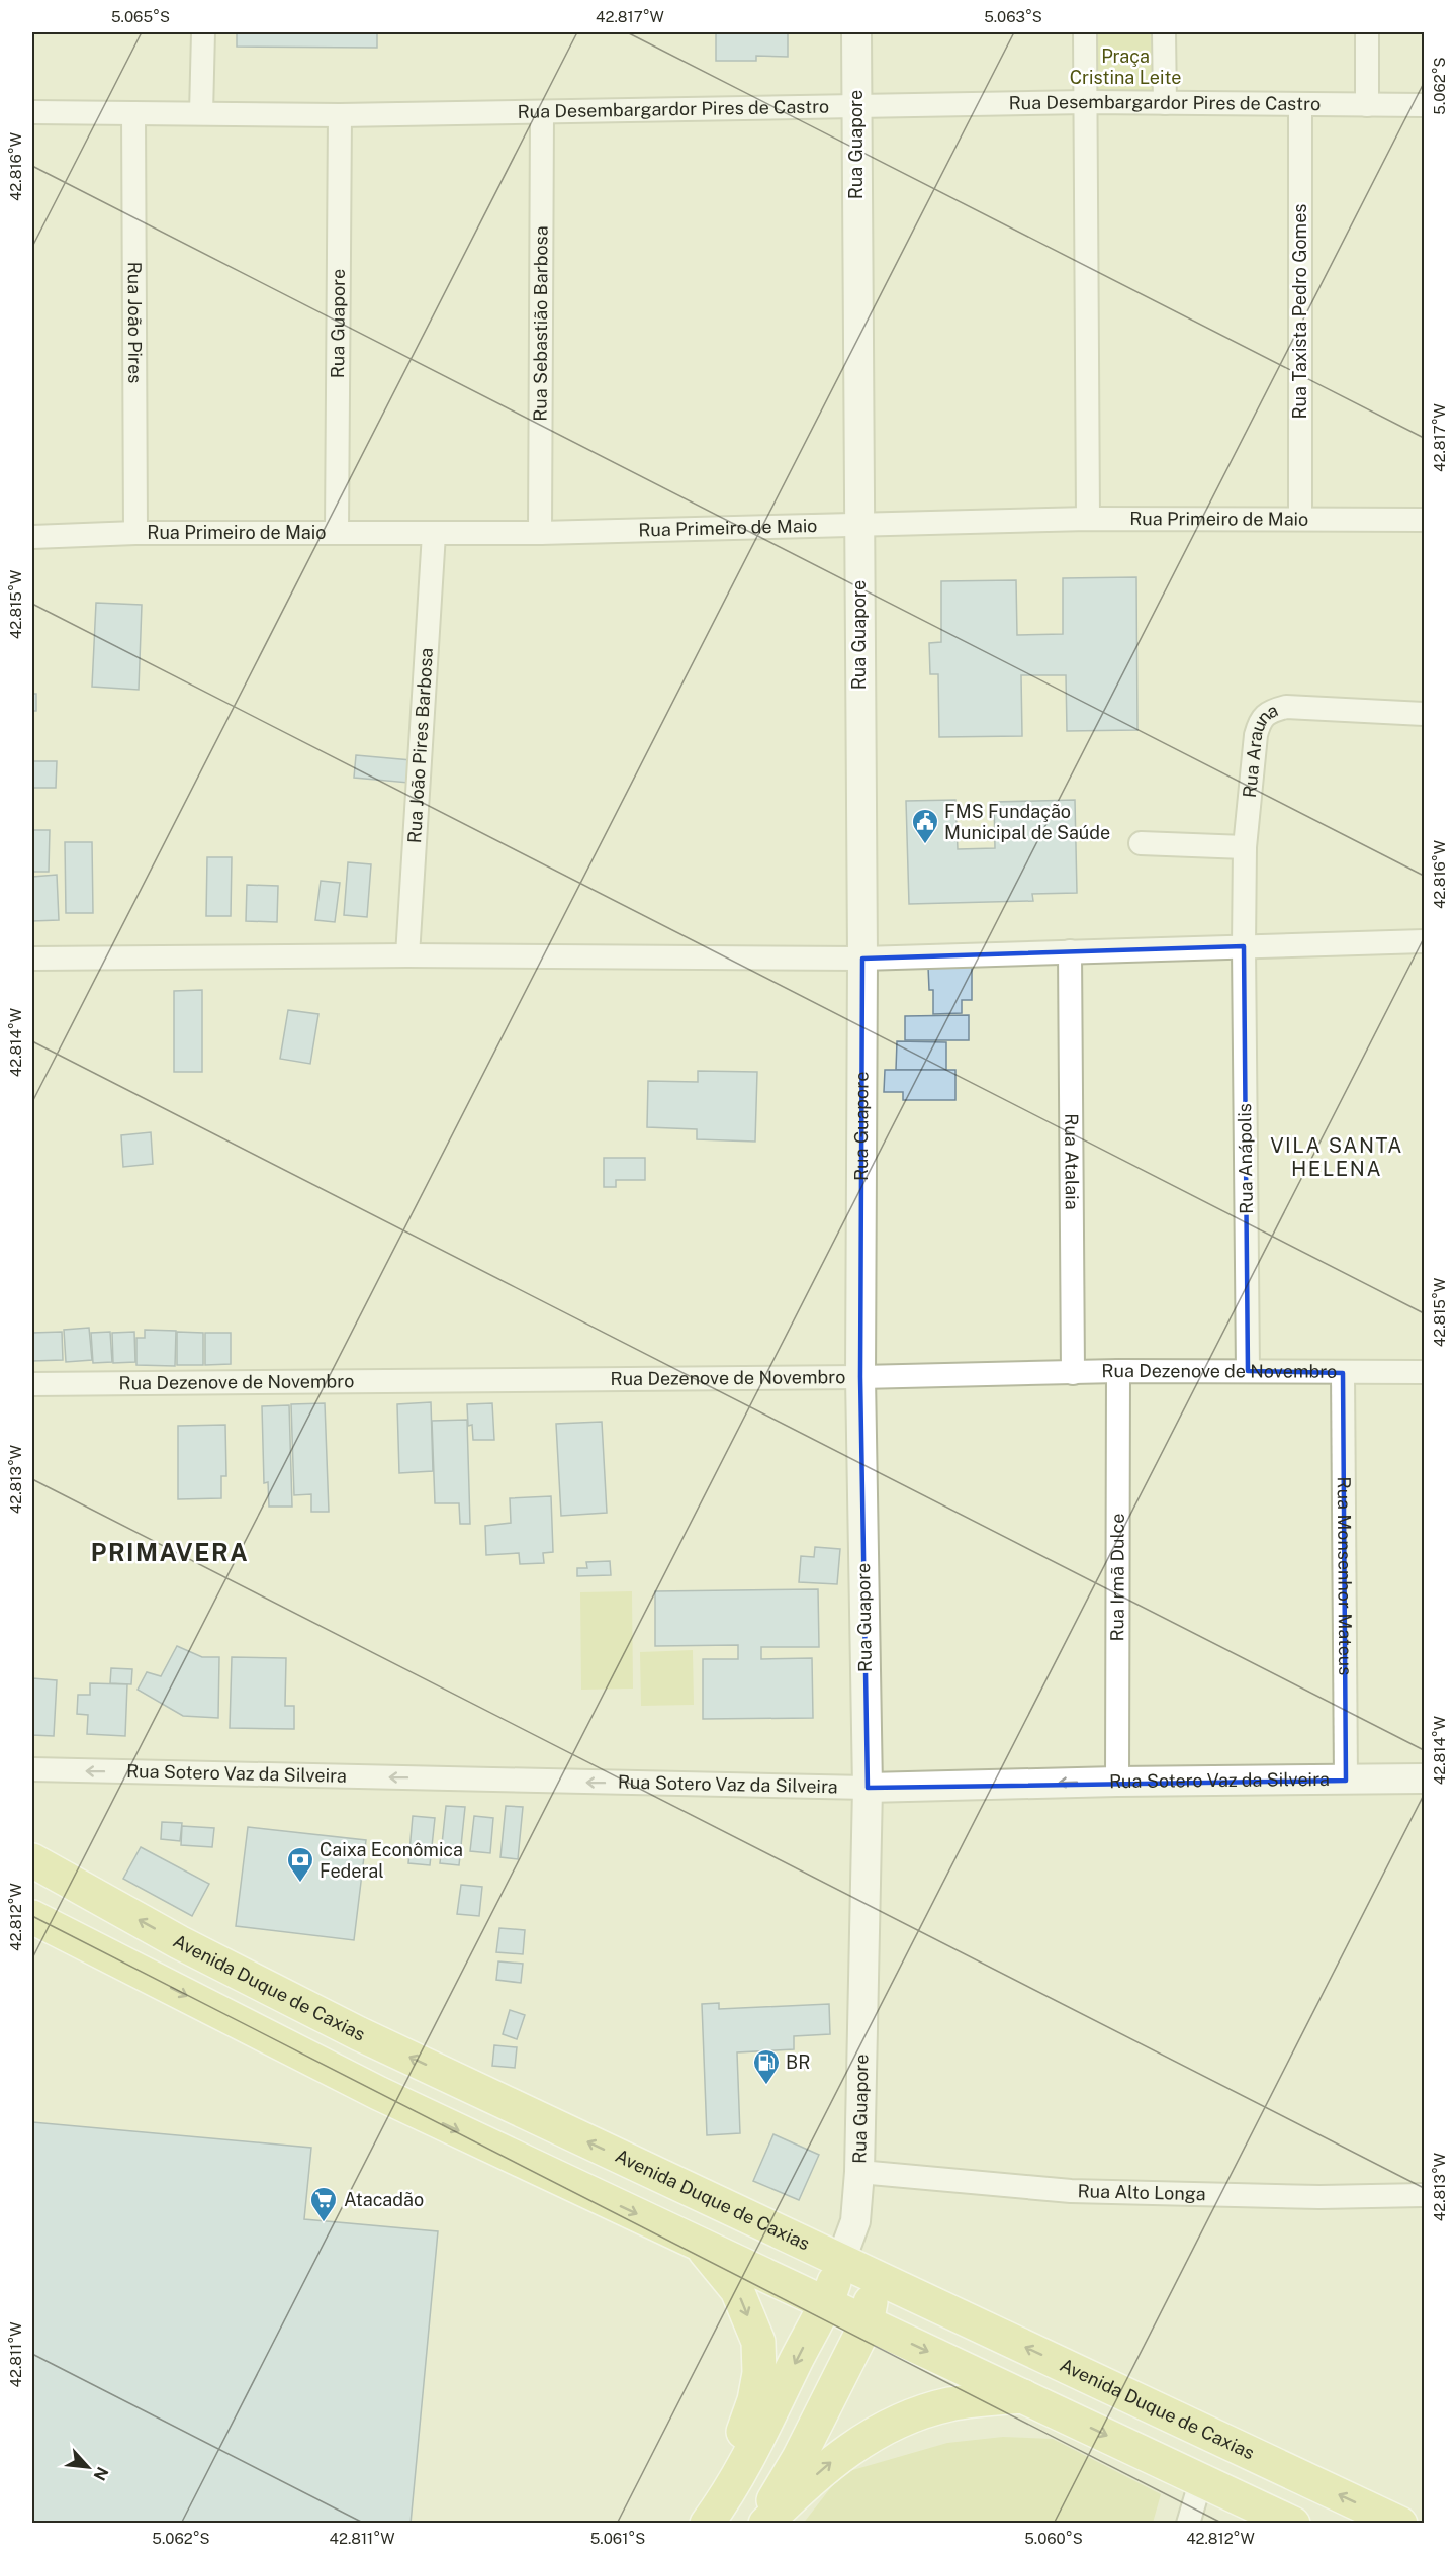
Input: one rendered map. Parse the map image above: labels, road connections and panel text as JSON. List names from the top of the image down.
{
  "streets": {
    "main road": ["Rua Guapore", "Avenida Duque de Caxias"],
    "street": [
      "Rua Desembargardor Pires de Castro",
      "Rua Taxista Pedro Gomes",
      "Rua João Pires",
      "Rua Sebastião Barbosa",
      "Rua Primeiro de Maio",
      "Rua João Pires Barbosa",
      "Rua Arauna",
      "Rua Anápolis",
      "Rua Atalaia",
      "Rua Dezenove de Novembro",
      "Rua Irmã Dulce",
      "Rua Monsenhor Mateus",
      "Rua Sotero Vaz da Silveira",
      "Rua Alto Longa"
    ]
  },
  "crossings": [
    ["Rua Desembargardor Pires de Castro", "Rua Guapore"],
    ["Rua Desembargardor Pires de Castro", "Rua Taxista Pedro Gomes"],
    ["Rua Desembargardor Pires de Castro", "Rua João Pires"],
    ["Rua Desembargardor Pires de Castro", "Rua Sebastião Barbosa"],
    ["Rua Guapore", "Rua Primeiro de Maio"],
    ["Rua Guapore", "Rua Dezenove de Novembro"],
    ["Rua Guapore", "Rua Sotero Vaz da Silveira"],
    ["Rua Guapore", "Avenida Duque de Caxias"],
    ["Rua Guapore", "Rua Alto Longa"],
    ["Rua Taxista Pedro Gomes", "Rua Primeiro de Maio"],
    ["Rua João Pires", "Rua Primeiro de Maio"],
    ["Rua Sebastião Barbosa", "Rua Primeiro de Maio"],
    ["Rua Primeiro de Maio", "Rua João Pires Barbosa"],
    ["Rua Arauna", "Rua Anápolis"],
    ["Rua Anápolis", "Rua Dezenove de Novembro"],
    ["Rua Atalaia", "Rua Dezenove de Novembro"],
    ["Rua Dezenove de Novembro", "Rua Irmã Dulce"],
    ["Rua Dezenove de Novembro", "Rua Monsenhor Mateus"],
    ["Rua Irmã Dulce", "Rua Sotero Vaz da Silveira"],
    ["Rua Monsenhor Mateus", "Rua Sotero Vaz da Silveira"]
  ],
  "one_way": ["Rua Sotero Vaz da Silveira"],
  "districts": ["VILA SANTA HELENA", "PRIMAVERA"],
  "parks": ["Praça Cristina Leite"],
  "places": {
    "public building": ["FMS Fundação Municipal de Saúde"],
    "bank": ["Caixa Econômica Federal"],
    "fuel station": ["BR"],
    "supermarket": ["Atacadão"]
  },
  "north": "bottom right",
  "coordinates": [
    "5.065°S",
    "42.817°W",
    "5.063°S",
    "5.062°S",
    "42.816°W",
    "42.815°W",
    "42.814°W",
    "42.813°W",
    "42.812°W",
    "42.811°W",
    "5.061°S",
    "5.060°S"
  ]
}
